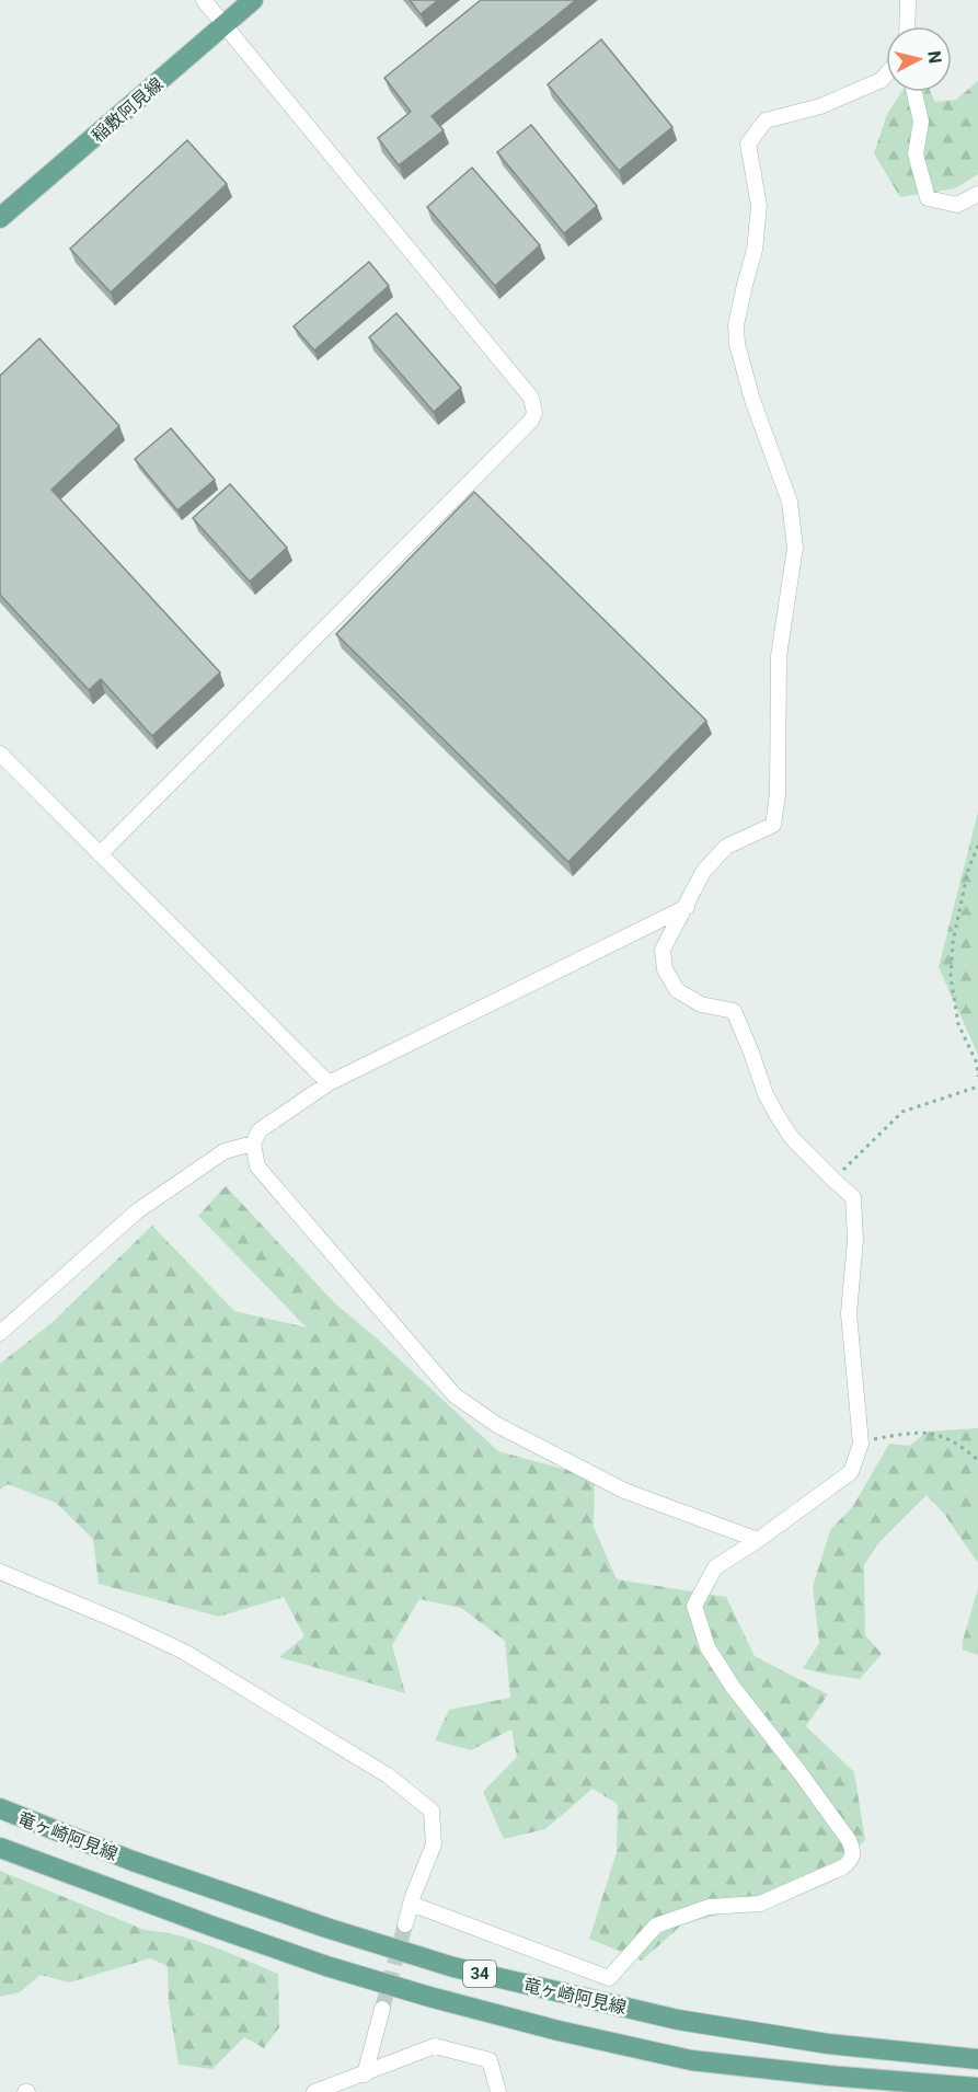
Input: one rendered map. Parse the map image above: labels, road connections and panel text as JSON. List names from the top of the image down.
{
  "streets": {
    "main road": ["稲敷阿見線", "竜ヶ崎阿見線", "34"]
  },
  "north": "right"
}
